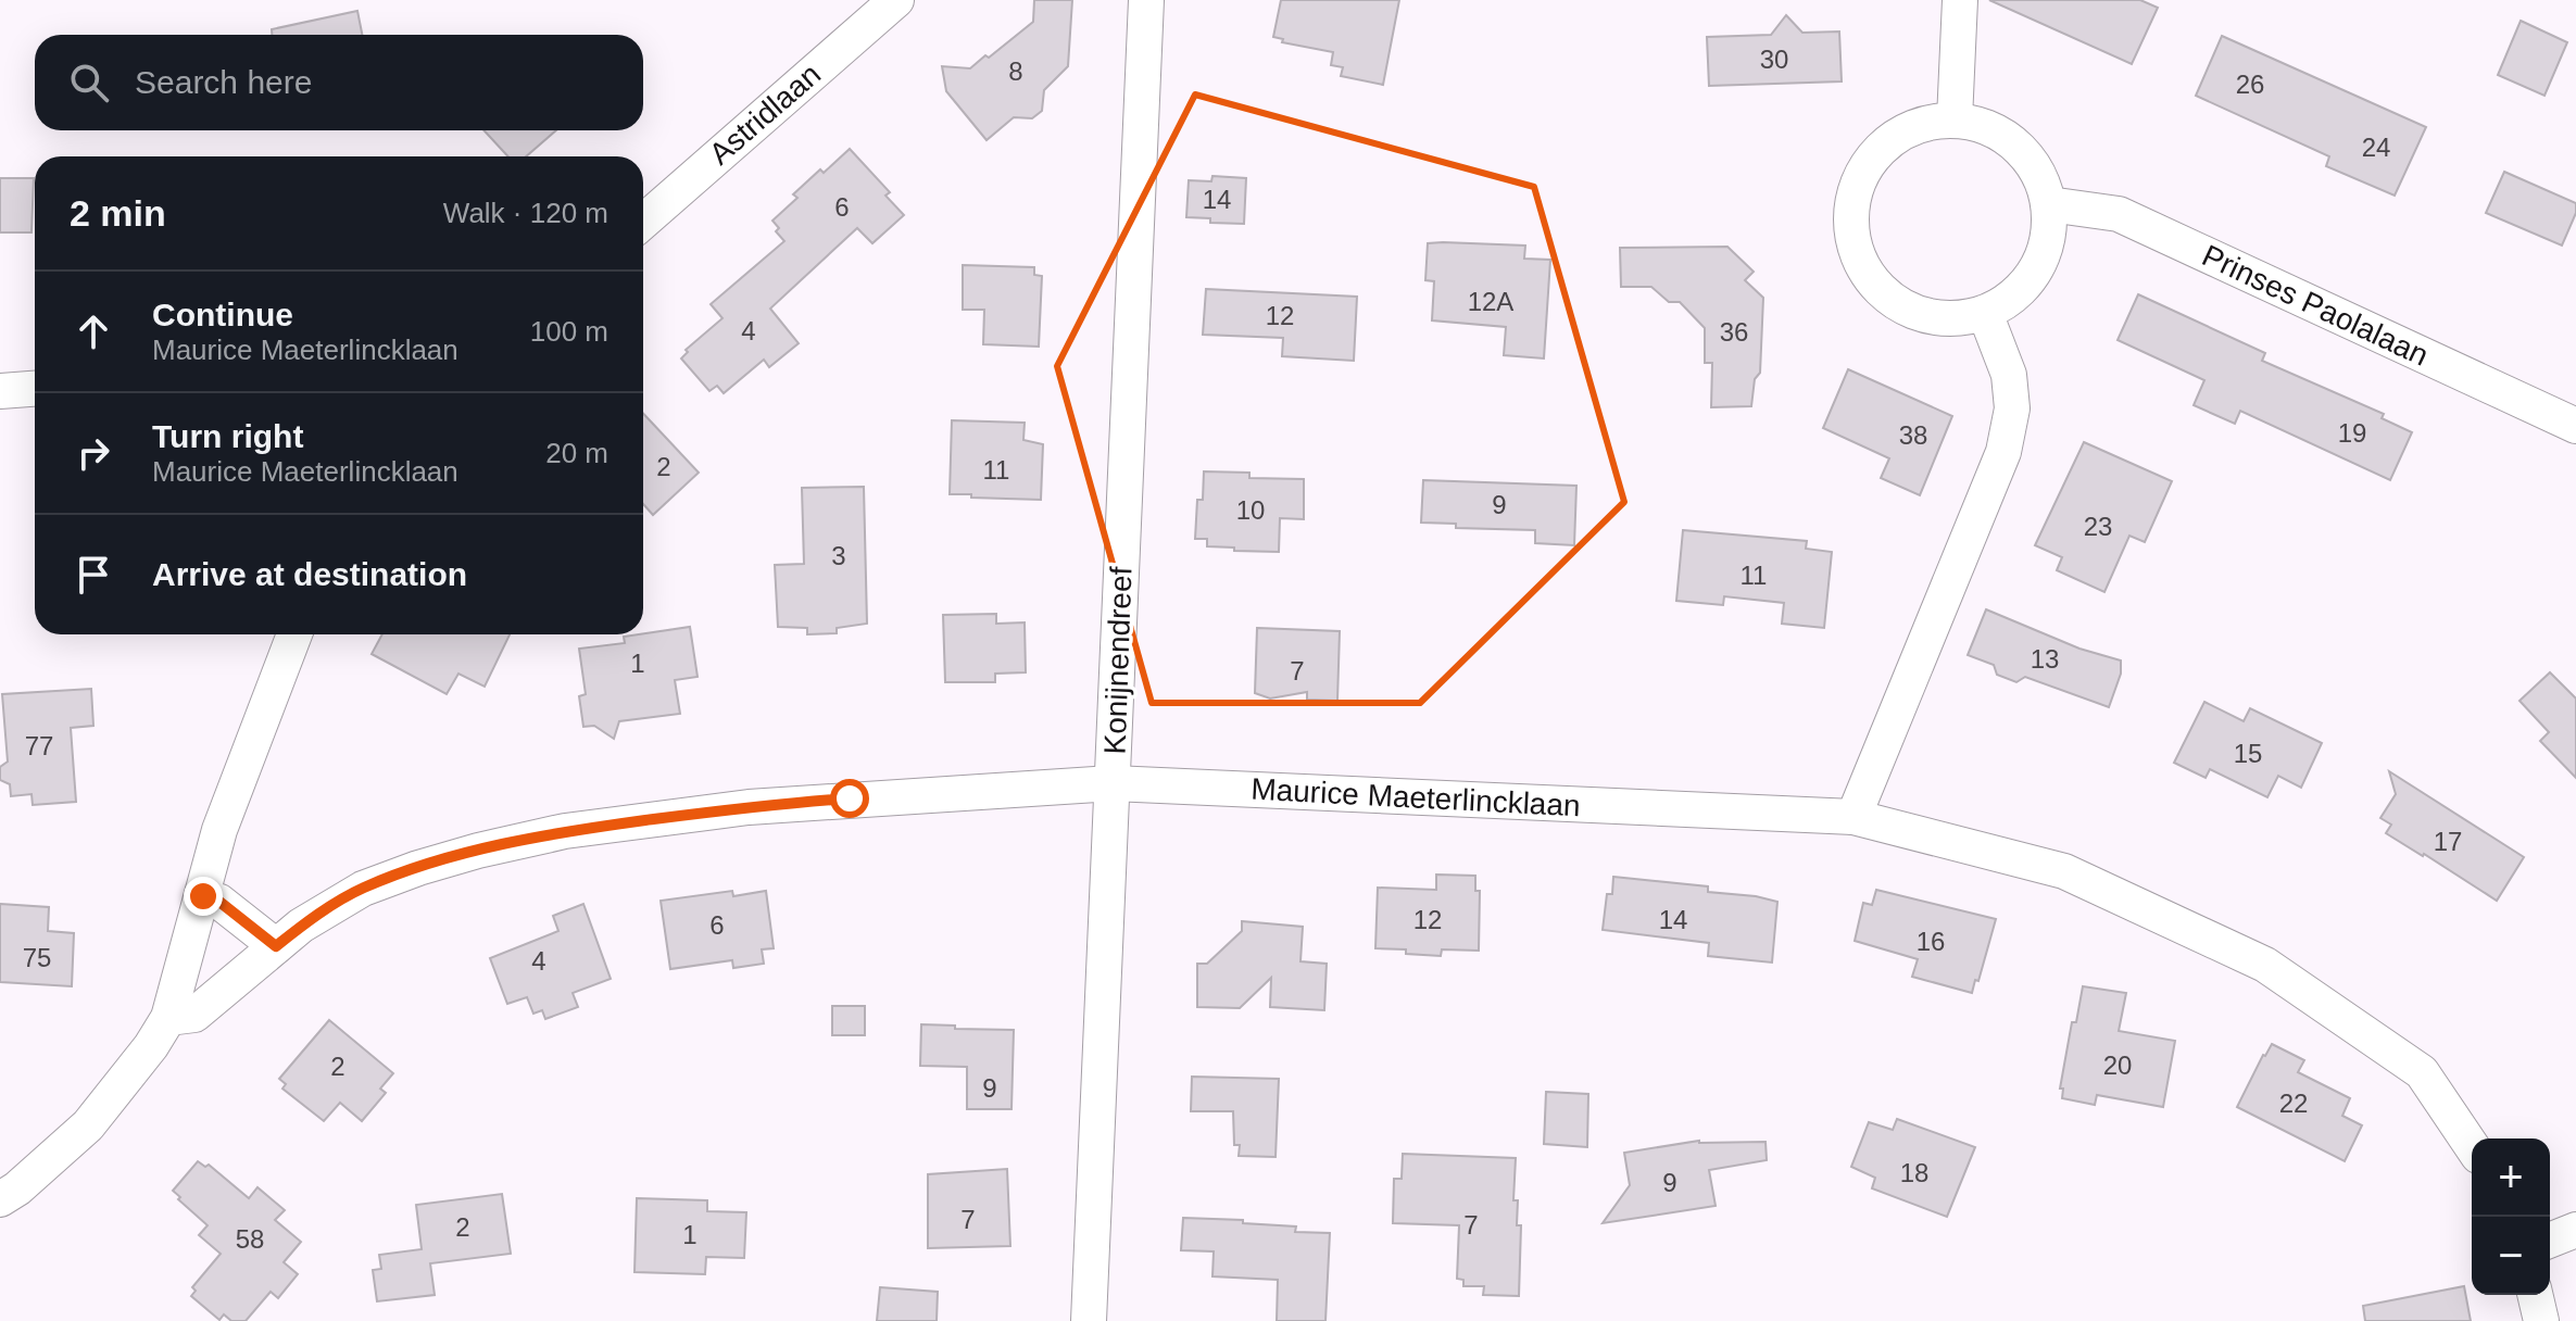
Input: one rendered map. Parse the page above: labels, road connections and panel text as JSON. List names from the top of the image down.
{
  "streets": {
    "street": [
      "Astridlaan",
      "Prinses Paolalaan",
      "Konijnendreef",
      "Maurice Maeterlincklaan"
    ]
  },
  "crossings": [
    ["Konijnendreef", "Maurice Maeterlincklaan"]
  ],
  "house_numbers": [
    "30",
    "8",
    "26",
    "24",
    "14",
    "6",
    "12A",
    "12",
    "4",
    "36",
    "19",
    "38",
    "2",
    "11",
    "9",
    "10",
    "23",
    "3",
    "11",
    "13",
    "1",
    "7",
    "77",
    "15",
    "17",
    "12",
    "14",
    "6",
    "16",
    "75",
    "4",
    "20",
    "2",
    "9",
    "22",
    "18",
    "9",
    "7",
    "7",
    "2",
    "1",
    "58"
  ],
  "page": {
    "search": "Search here",
    "heading": ["2 min", "Walk · 120 m"],
    "list": [
      ["Continue", "Maurice Maeterlincklaan", "100 m"],
      ["Turn right", "Maurice Maeterlincklaan", "20 m"],
      "Arrive at destination"
    ],
    "map_buttons": ["+", "−"]
  }
}
